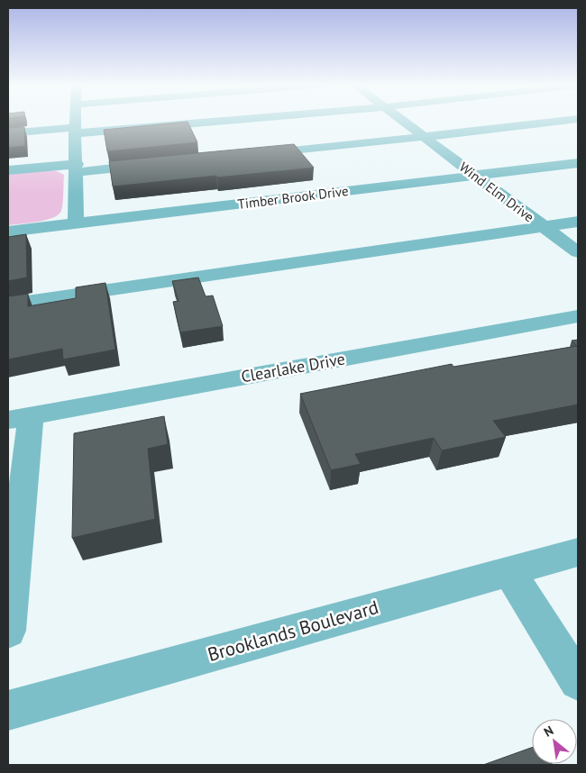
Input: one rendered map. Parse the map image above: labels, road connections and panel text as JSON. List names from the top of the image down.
{
  "streets": {
    "street": [
      "Wind Elm Drive",
      "Timber Brook Drive",
      "Clearlake Drive",
      "Brooklands Boulevard"
    ]
  },
  "crossings": [
    ["Wind Elm Drive", "Timber Brook Drive"]
  ],
  "north": "top left"
}
